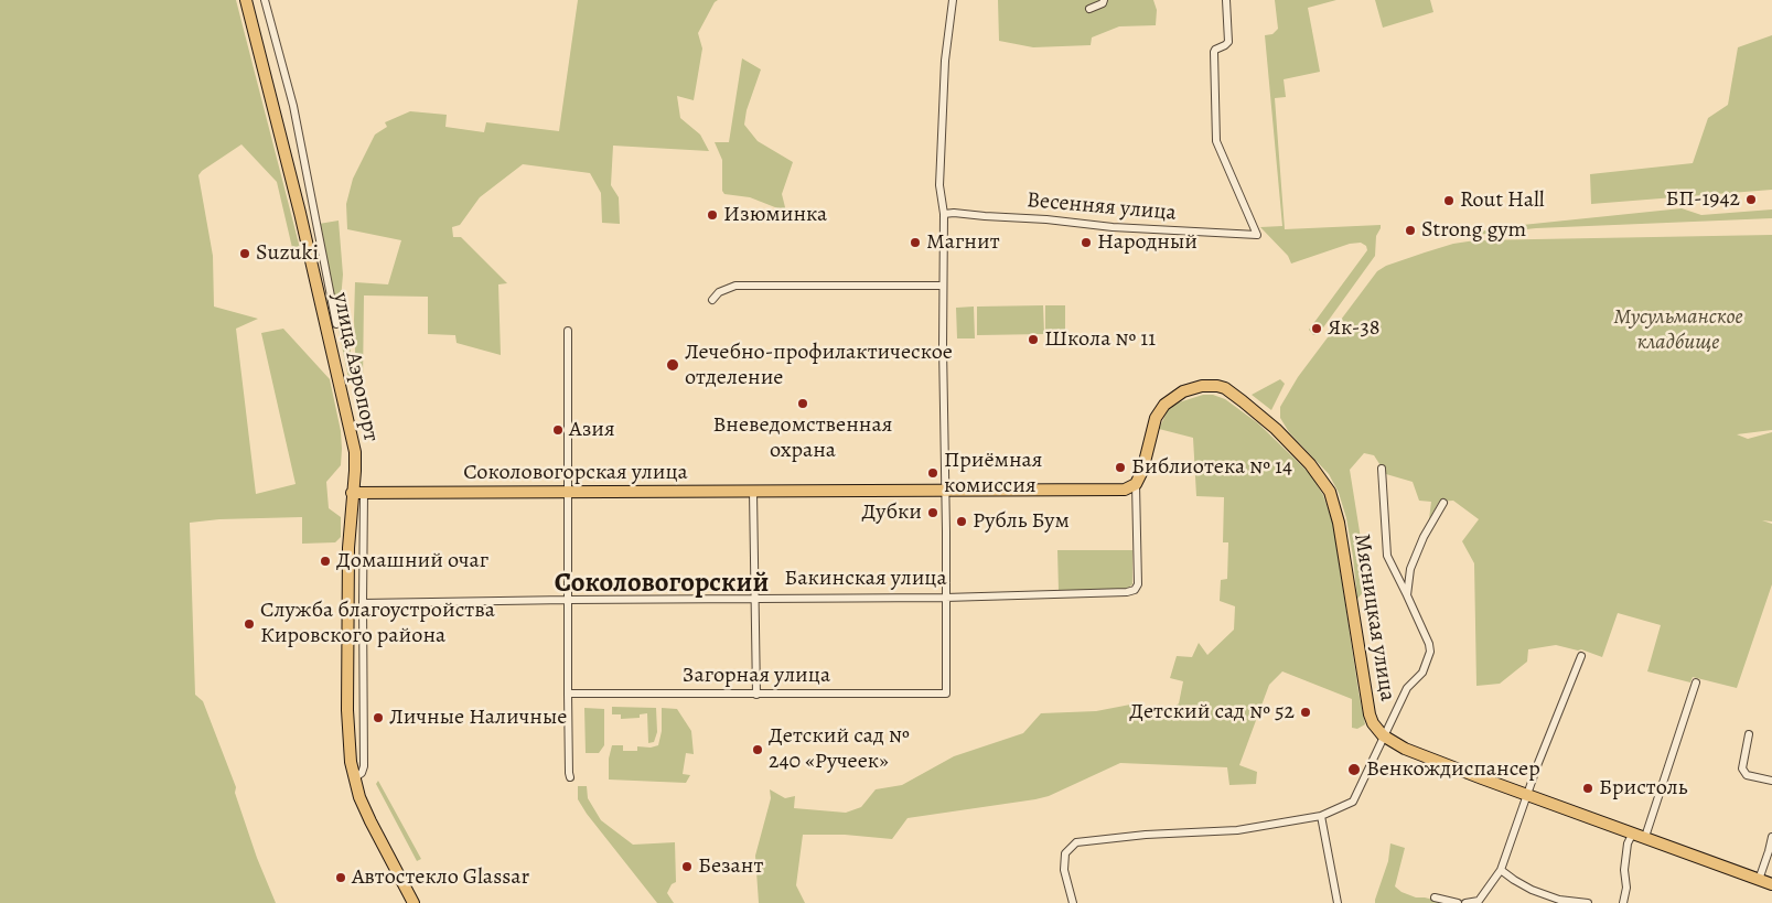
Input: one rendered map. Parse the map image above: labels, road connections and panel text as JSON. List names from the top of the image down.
{
  "streets": {
    "main road": ["улица Аэропорт", "Соколовогорская улица", "Мясницкая улица"],
    "street": ["Весенняя улица", "Бакинская улица", "Загорная улица"]
  },
  "crossings": [
    ["улица Аэропорт", "Соколовогорская улица"],
    ["Соколовогорская улица", "Бакинская улица"],
    ["Соколовогорская улица", "Мясницкая улица"],
    ["Бакинская улица", "Мясницкая улица"],
    ["Бакинская улица", "Загорная улица"]
  ],
  "districts": ["Соколовогорский"],
  "parks": ["Мусульманское кладбище"],
  "places": [
    "БП-1942",
    "Rout Hall",
    "Изюминка",
    "Strong gym",
    "Магнит",
    "Народный",
    "Suzuki",
    "Як-38",
    "Школа № 11",
    "Лечебно-профилактическое отделение",
    "Вневедомственная охрана",
    "Азия",
    "Библиотека № 14",
    "Приёмная комиссия",
    "Дубки",
    "Рубль Бум",
    "Домашний очаг",
    "Служба благоустройства Кировского района",
    "Детский сад № 52",
    "Личные Наличные",
    "Детский сад № 240 «Ручеек»",
    "Венкождиспансер",
    "Бристоль",
    "Безант",
    "Автостекло Glassar"
  ]
}
